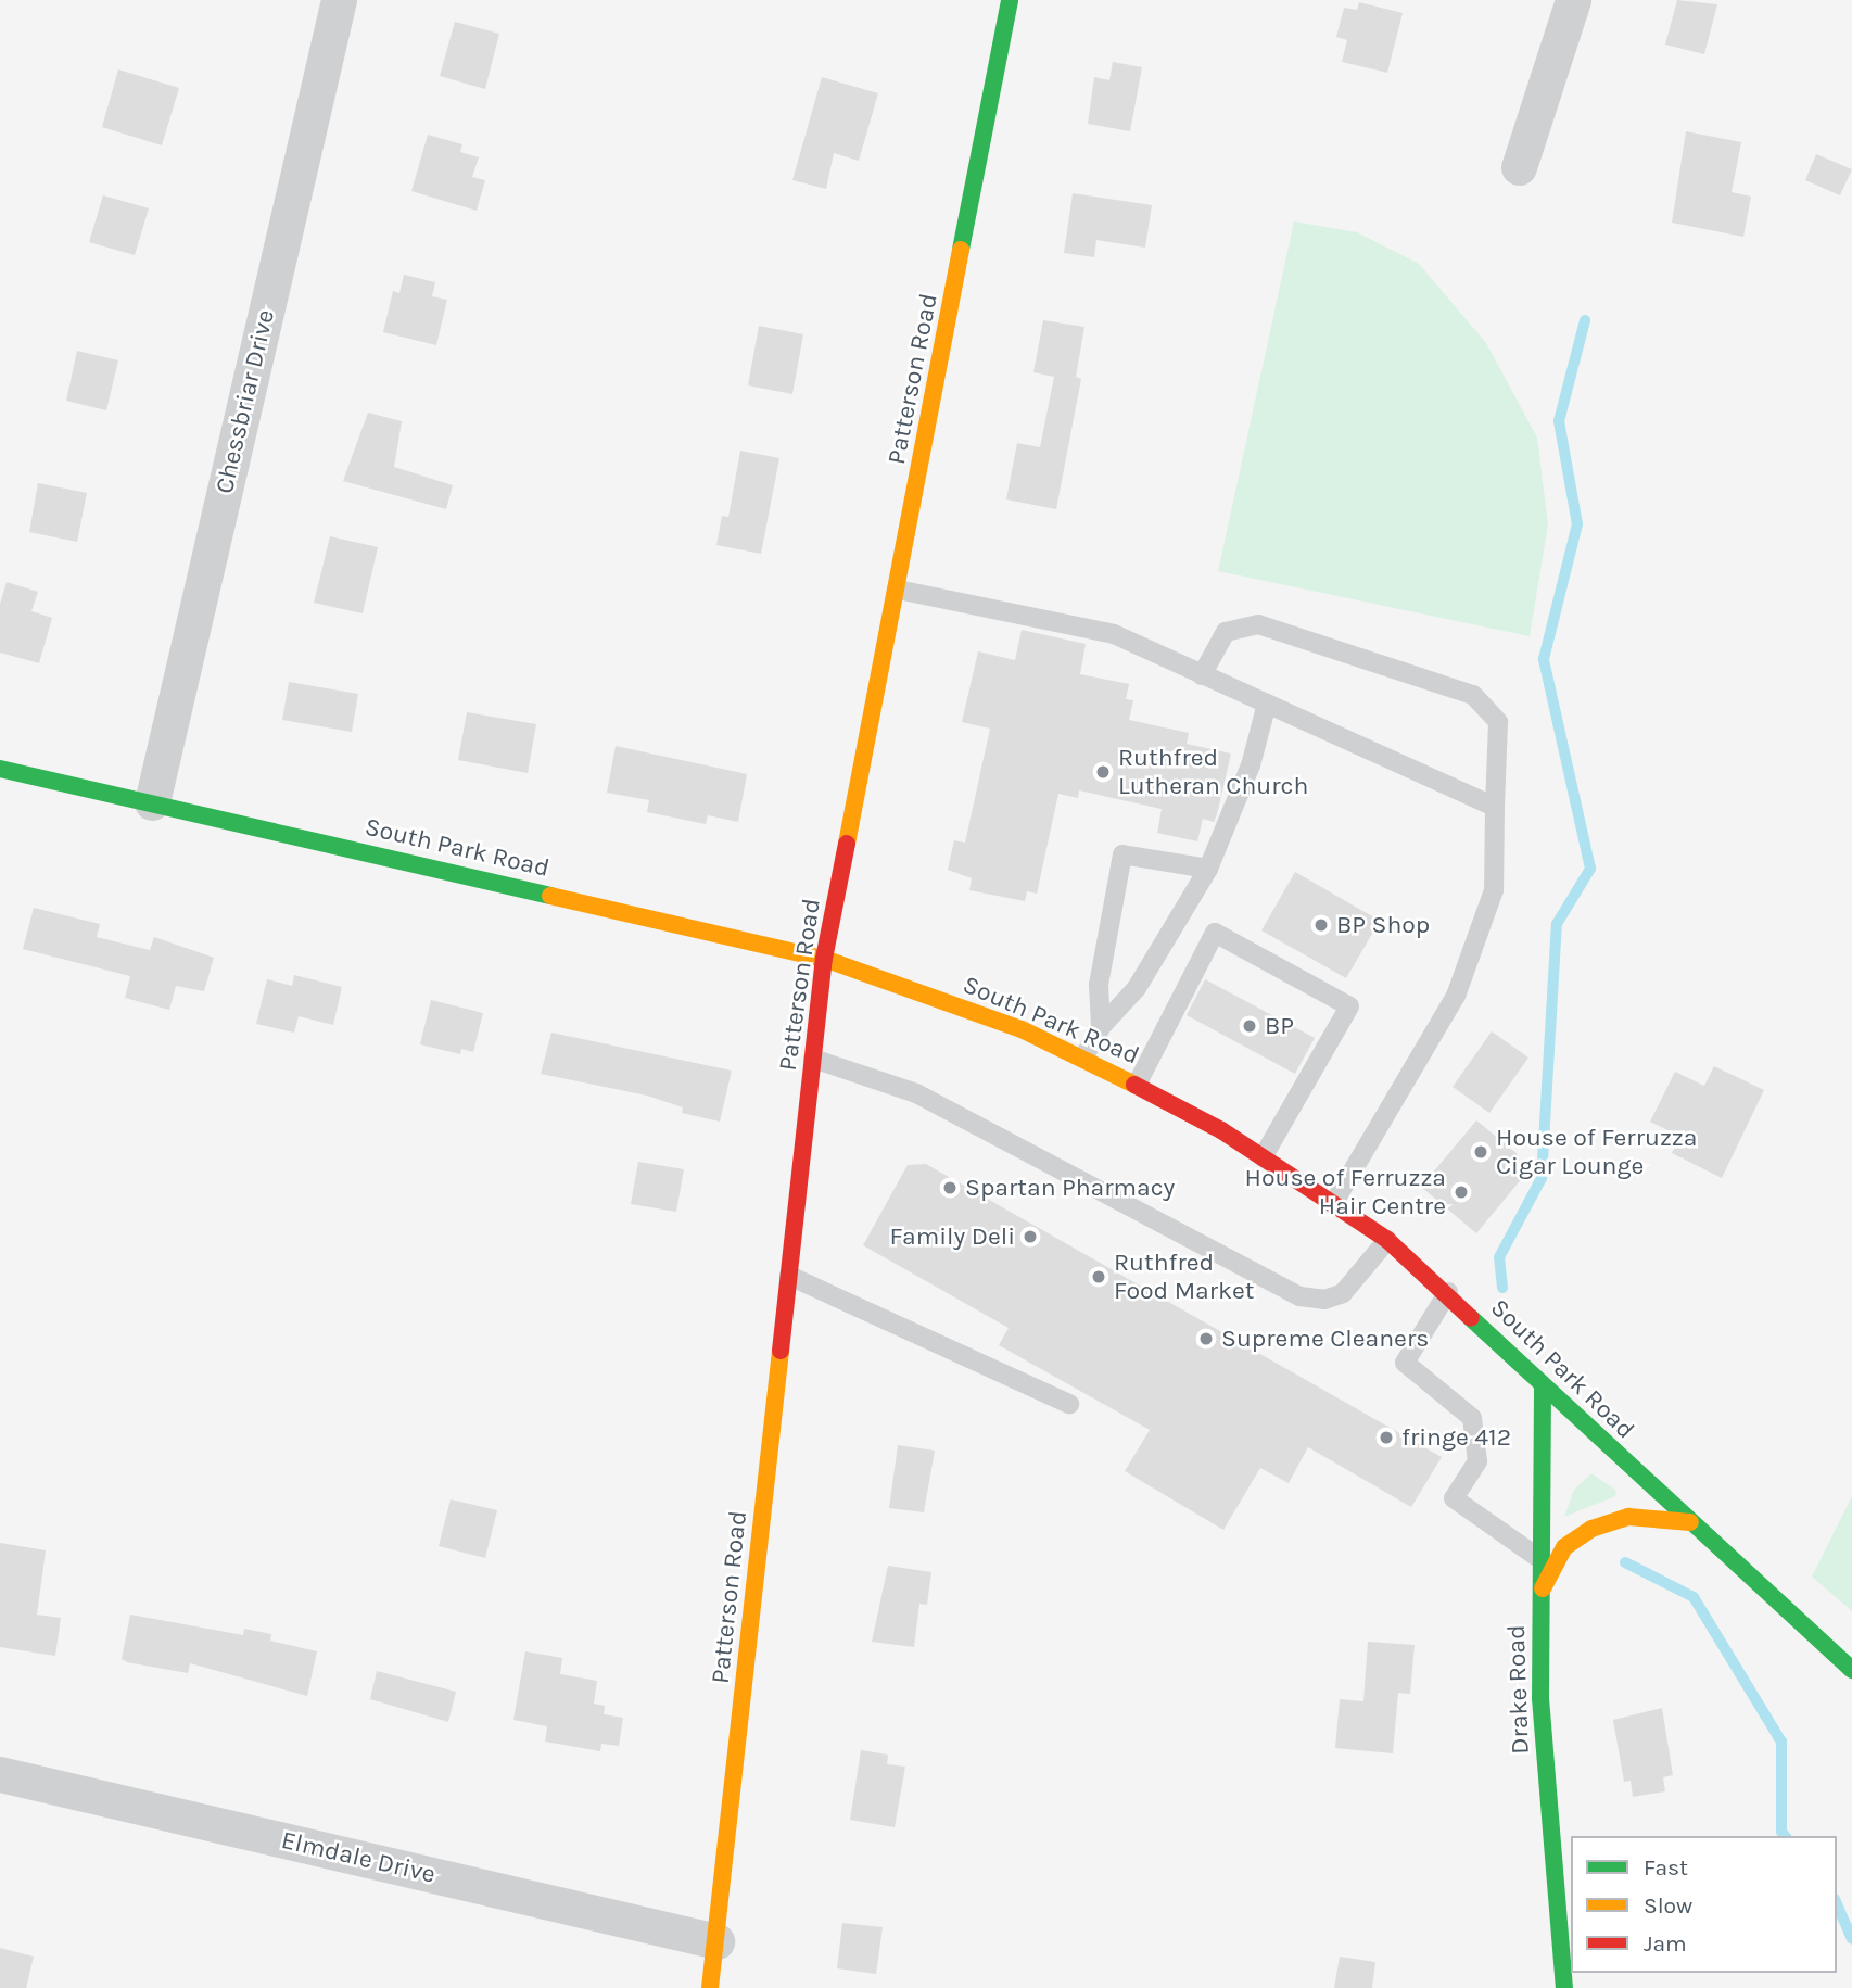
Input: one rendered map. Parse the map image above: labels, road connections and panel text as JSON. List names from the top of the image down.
{
  "streets": {
    "street": [
      "Patterson Road",
      "Chessbriar Drive",
      "South Park Road",
      "Drake Road",
      "Elmdale Drive"
    ]
  },
  "crossings": [
    ["Patterson Road", "South Park Road"],
    ["Patterson Road", "Elmdale Drive"],
    ["Chessbriar Drive", "South Park Road"],
    ["South Park Road", "Drake Road"]
  ],
  "places": [
    "Ruthfred Lutheran Church",
    "BP Shop",
    "BP",
    "House of Ferruzza Cigar Lounge",
    "Spartan Pharmacy",
    "House of Ferruzza Hair Centre",
    "Family Deli",
    "Ruthfred Food Market",
    "Supreme Cleaners",
    "fringe 412"
  ],
  "legend": ["Fast", "Slow", "Jam"]
}
